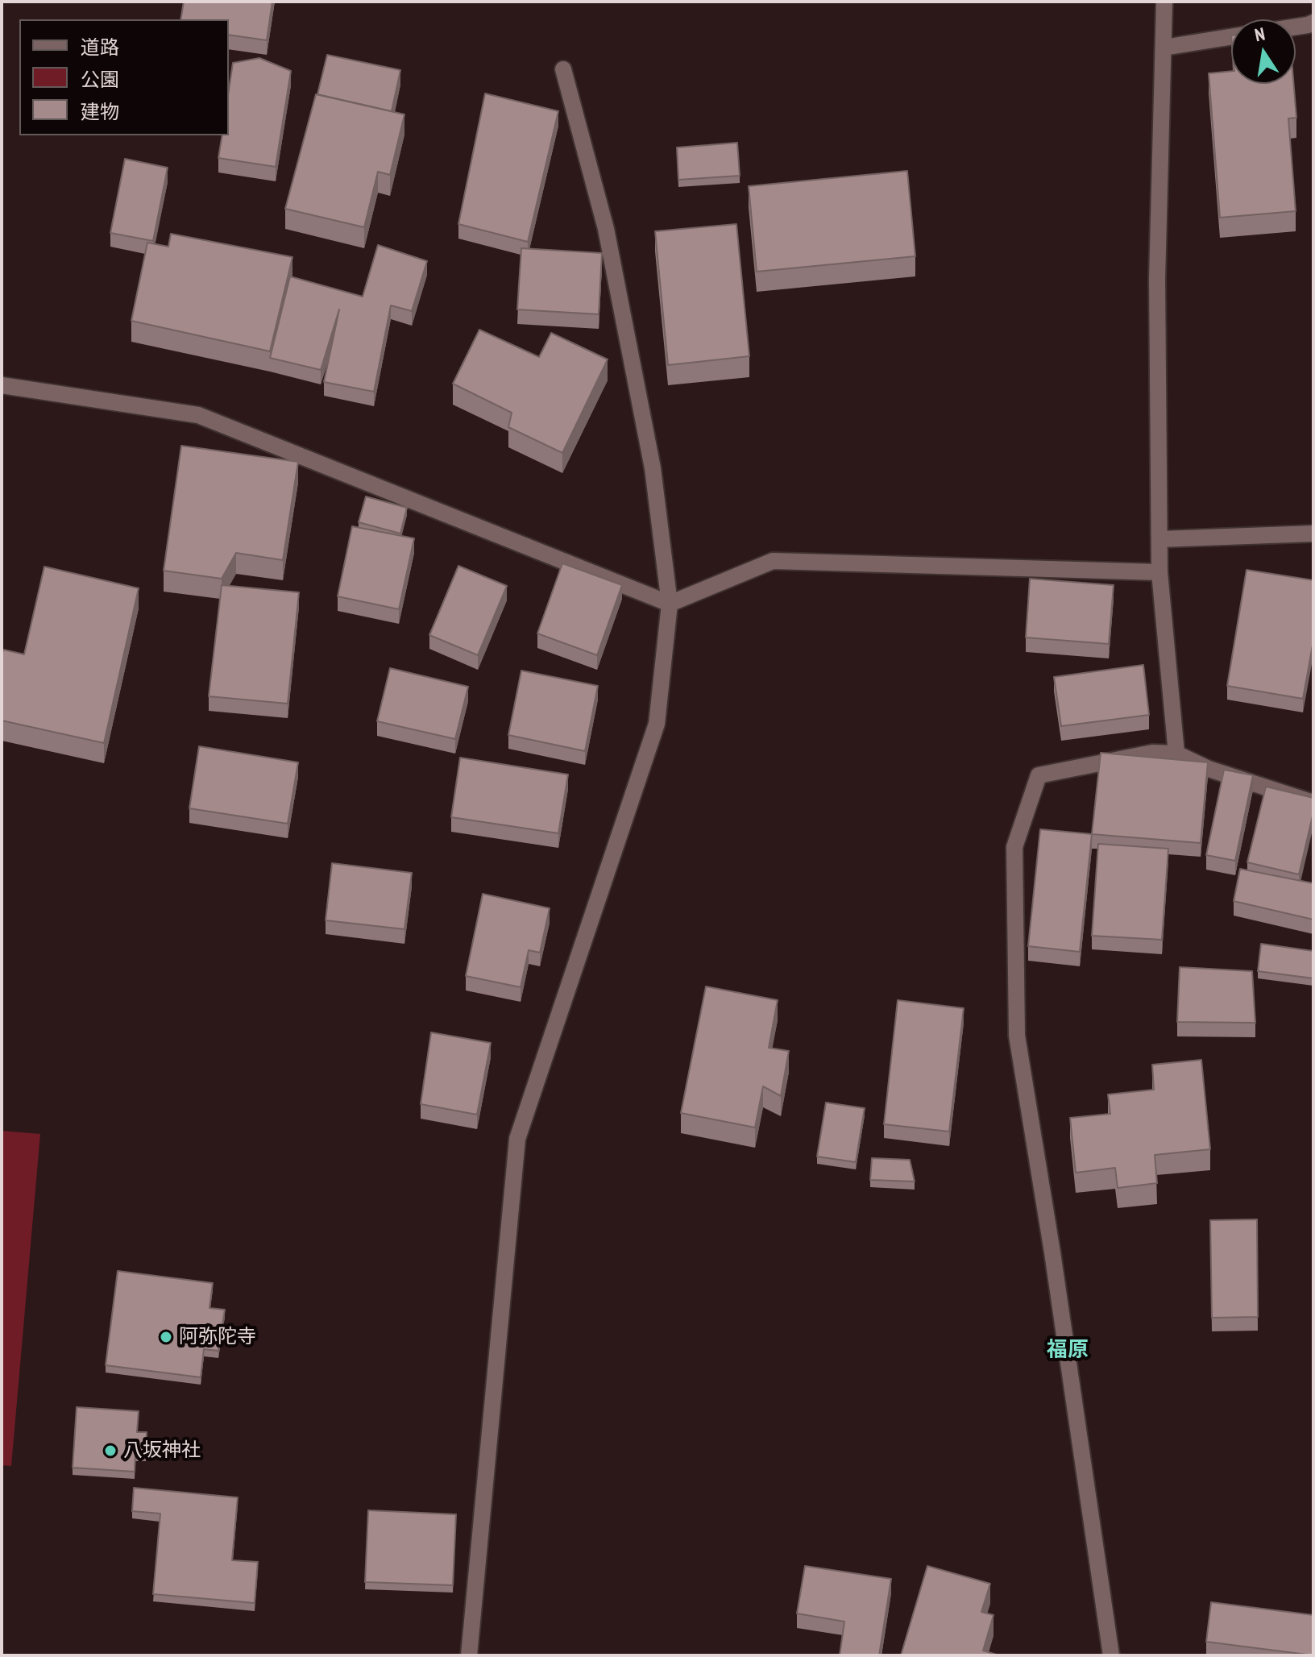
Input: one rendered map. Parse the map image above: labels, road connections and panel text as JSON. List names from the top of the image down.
{
  "districts": ["福原"],
  "places": ["阿弥陀寺", "八坂神社"],
  "legend": ["道路", "公園", "建物"],
  "north": "top"
}
